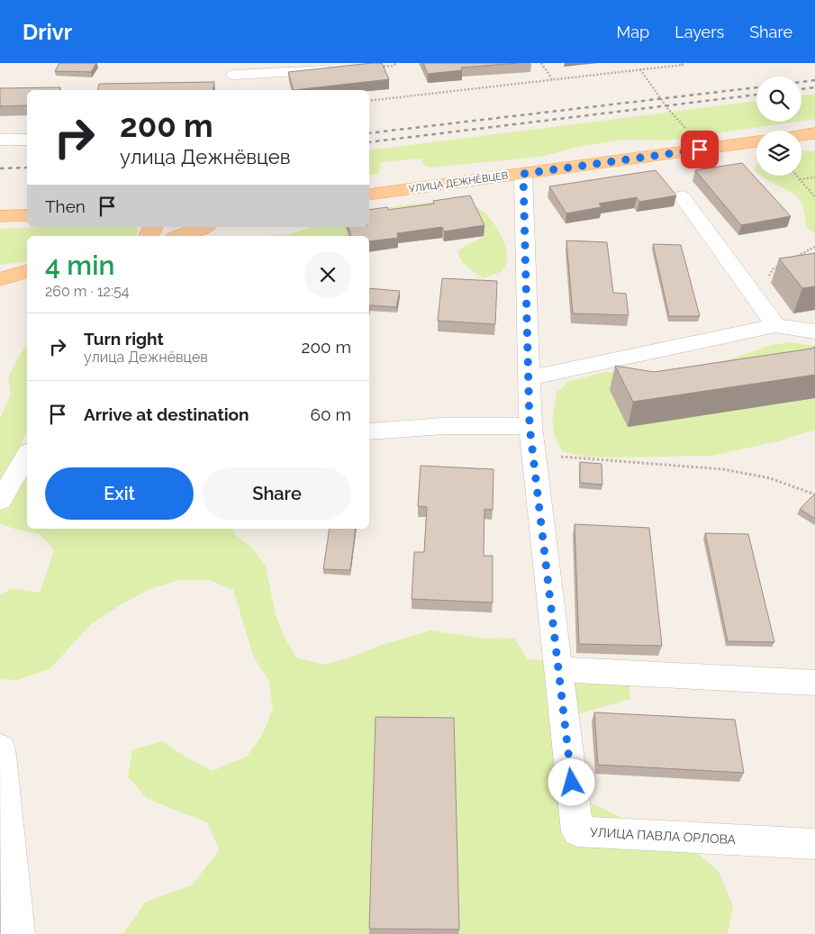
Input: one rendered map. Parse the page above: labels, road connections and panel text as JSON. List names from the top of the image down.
{
  "streets": {
    "main road": ["УЛИЦА ДЕЖНЁВЦЕВ"],
    "street": ["УЛИЦА ПАВЛА ОРЛОВА"]
  },
  "crossings": [
    ["УЛИЦА ДЕЖНЁВЦЕВ", "УЛИЦА ПАВЛА ОРЛОВА"]
  ],
  "page": {
    "header": "Drivr",
    "nav": ["Map", "Layers", "Share"],
    "turn": ["200 m", "улица Дежнёвцев"],
    "then": "Then",
    "heading": ["4 min", "260 m · 12:54"],
    "list": [
      {
        "name": "Turn right",
        "note": "улица Дежнёвцев",
        "value": "200 m"
      },
      {
        "name": "Arrive at destination",
        "value": "60 m"
      }
    ],
    "buttons": ["Exit", "Share"]
  }
}
